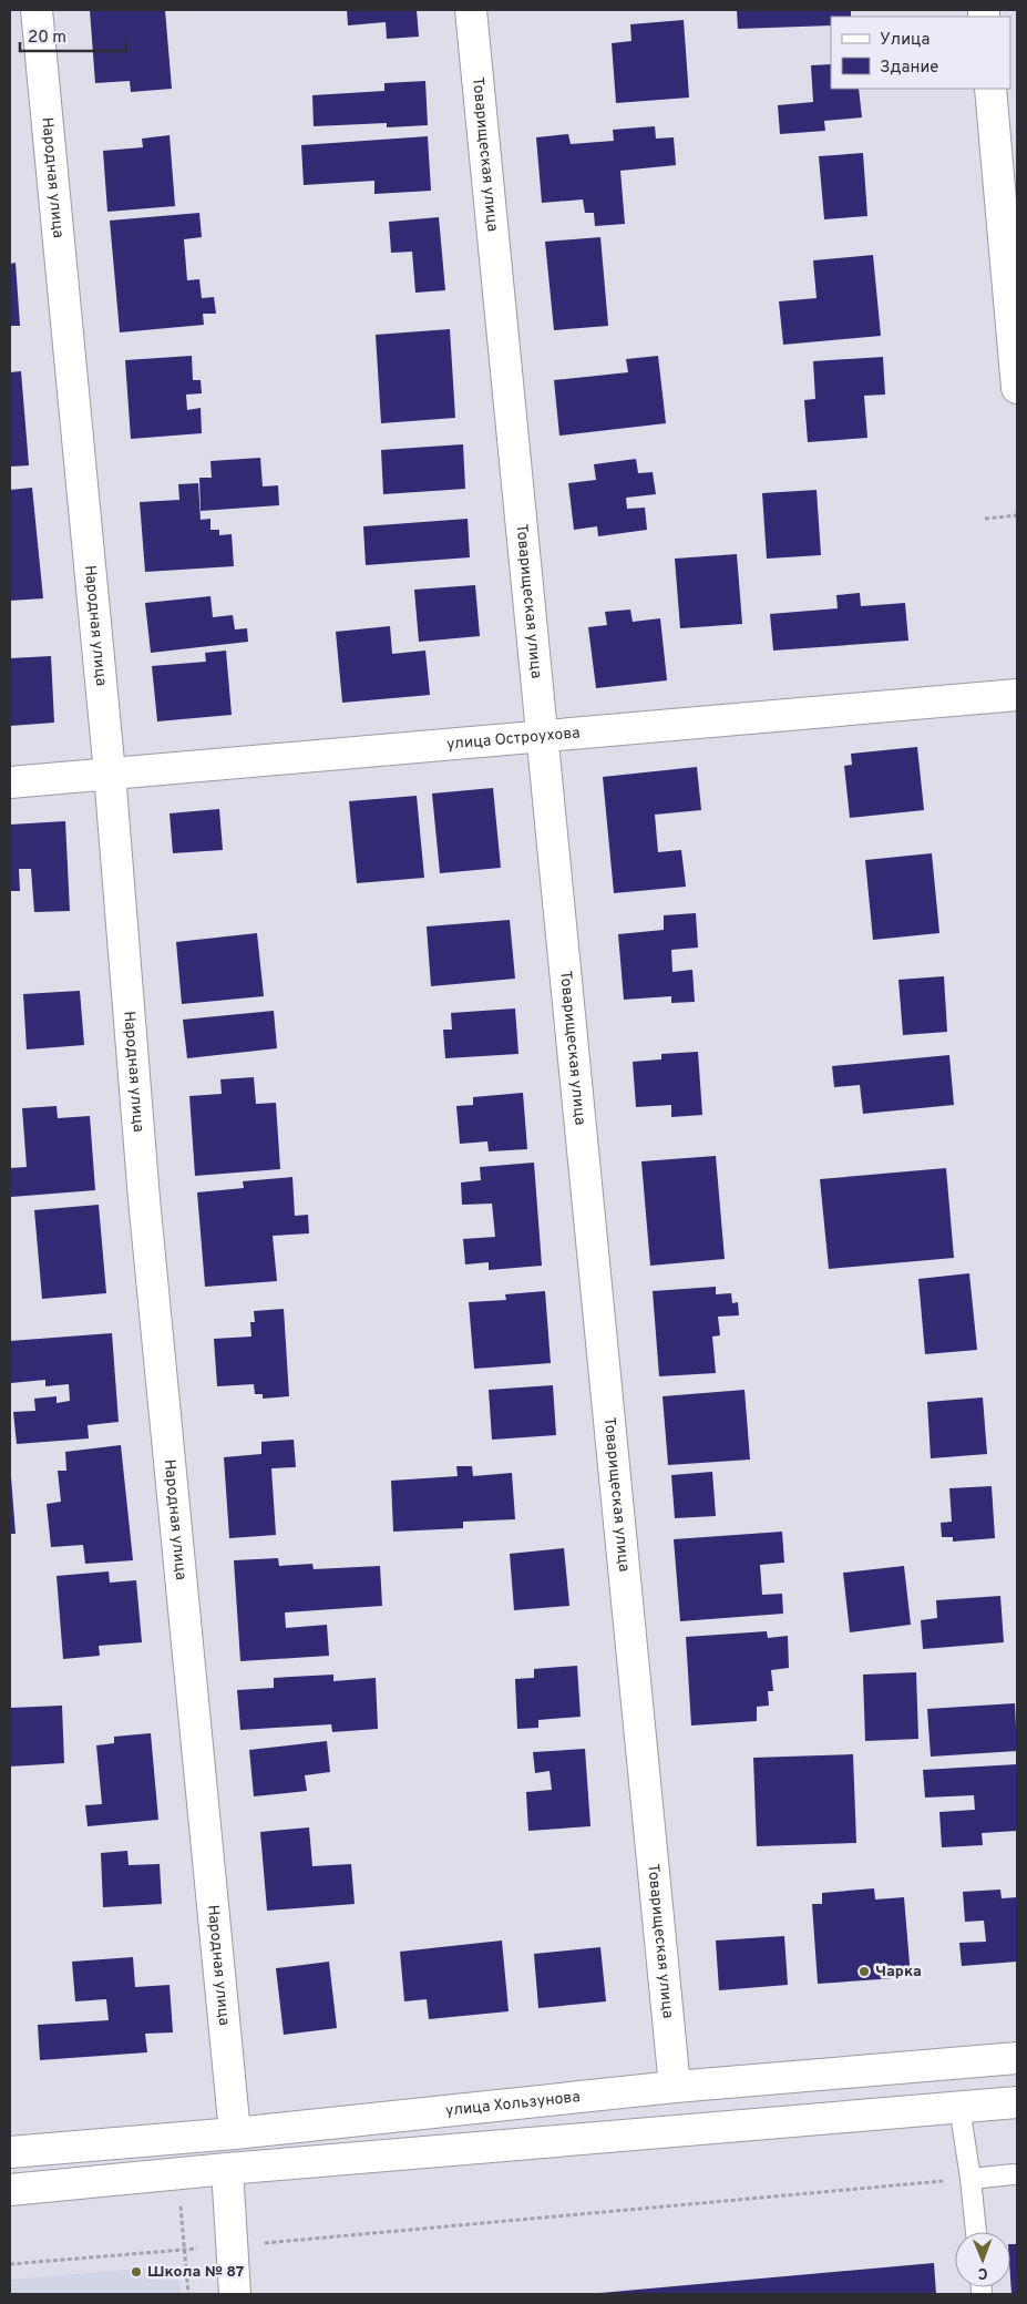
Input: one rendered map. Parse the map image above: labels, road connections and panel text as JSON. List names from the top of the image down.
{
  "streets": {
    "street": [
      "Товарищеская улица",
      "Народная улица",
      "улица Остроухова",
      "улица Хользунова"
    ]
  },
  "crossings": [
    ["Товарищеская улица", "улица Остроухова"],
    ["Товарищеская улица", "улица Хользунова"],
    ["Народная улица", "улица Остроухова"],
    ["Народная улица", "улица Хользунова"]
  ],
  "places": ["Чарка", "Школа № 87"],
  "legend": ["Улица", "Здание"],
  "scale_bar": "20 m",
  "north": "bottom"
}
